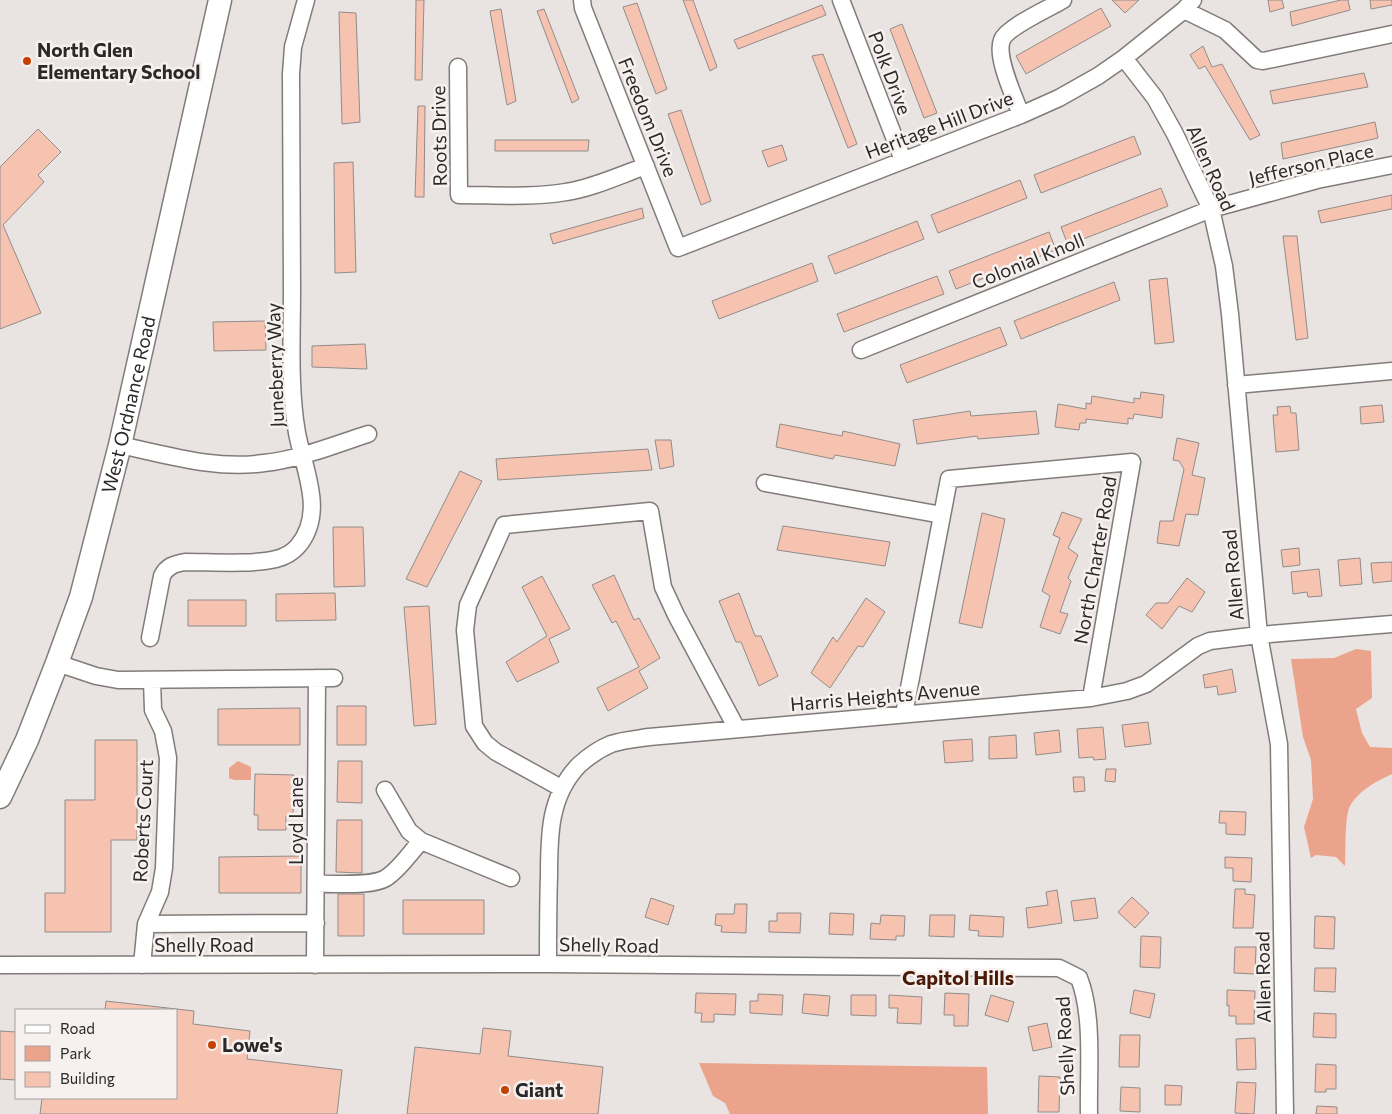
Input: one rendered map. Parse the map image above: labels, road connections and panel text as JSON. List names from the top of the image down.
{
  "streets": {
    "main road": ["West Ordnance Road"],
    "street": [
      "Polk Drive",
      "Freedom Drive",
      "Heritage Hill Drive",
      "Roots Drive",
      "Jefferson Place",
      "Allen Road",
      "Colonial Knoll",
      "Juneberry Way",
      "North Charter Road",
      "Harris Heights Avenue",
      "Roberts Court",
      "Loyd Lane",
      "Shelly Road"
    ]
  },
  "crossings": [
    ["Polk Drive", "Heritage Hill Drive"],
    ["Freedom Drive", "Heritage Hill Drive"],
    ["Freedom Drive", "Roots Drive"],
    ["Heritage Hill Drive", "Allen Road"],
    ["Jefferson Place", "Allen Road"],
    ["Jefferson Place", "Colonial Knoll"],
    ["Allen Road", "Colonial Knoll"],
    ["Allen Road", "Harris Heights Avenue"],
    ["North Charter Road", "Harris Heights Avenue"],
    ["Harris Heights Avenue", "Shelly Road"],
    ["Roberts Court", "Shelly Road"],
    ["Loyd Lane", "Shelly Road"]
  ],
  "districts": ["Capitol Hills"],
  "places": ["North Glen Elementary School", "Lowe's", "Giant"],
  "legend": ["Road", "Park", "Building"]
}
